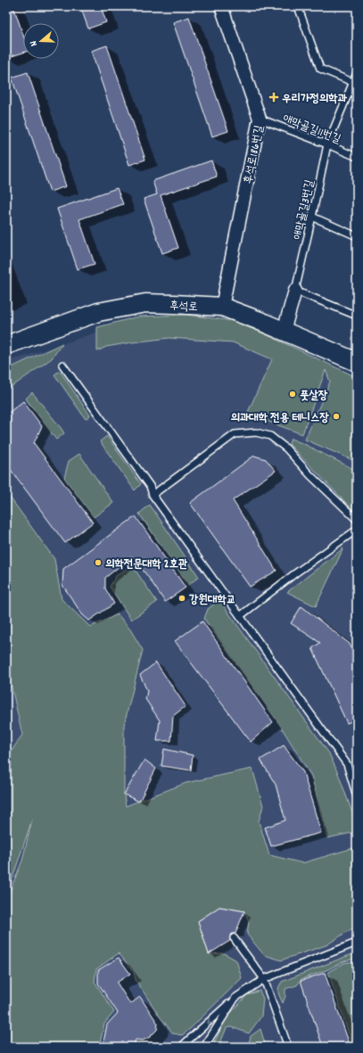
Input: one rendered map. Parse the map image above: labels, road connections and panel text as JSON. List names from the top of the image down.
{
  "streets": {
    "street": ["후석로186번길", "후석로"],
    "lane": ["애막골길11번길", "애막골길3번길"]
  },
  "crossings": [
    ["애막골길11번길", "후석로186번길"],
    ["애막골길11번길", "애막골길3번길"],
    ["후석로186번길", "후석로"]
  ],
  "places": {
    "health": ["우리가정의학과"],
    "other": [
      "풋살장",
      "의과대학 전용 테니스장",
      "의학전문대학 2호관",
      "강원대학교"
    ]
  },
  "north": "left"
}
